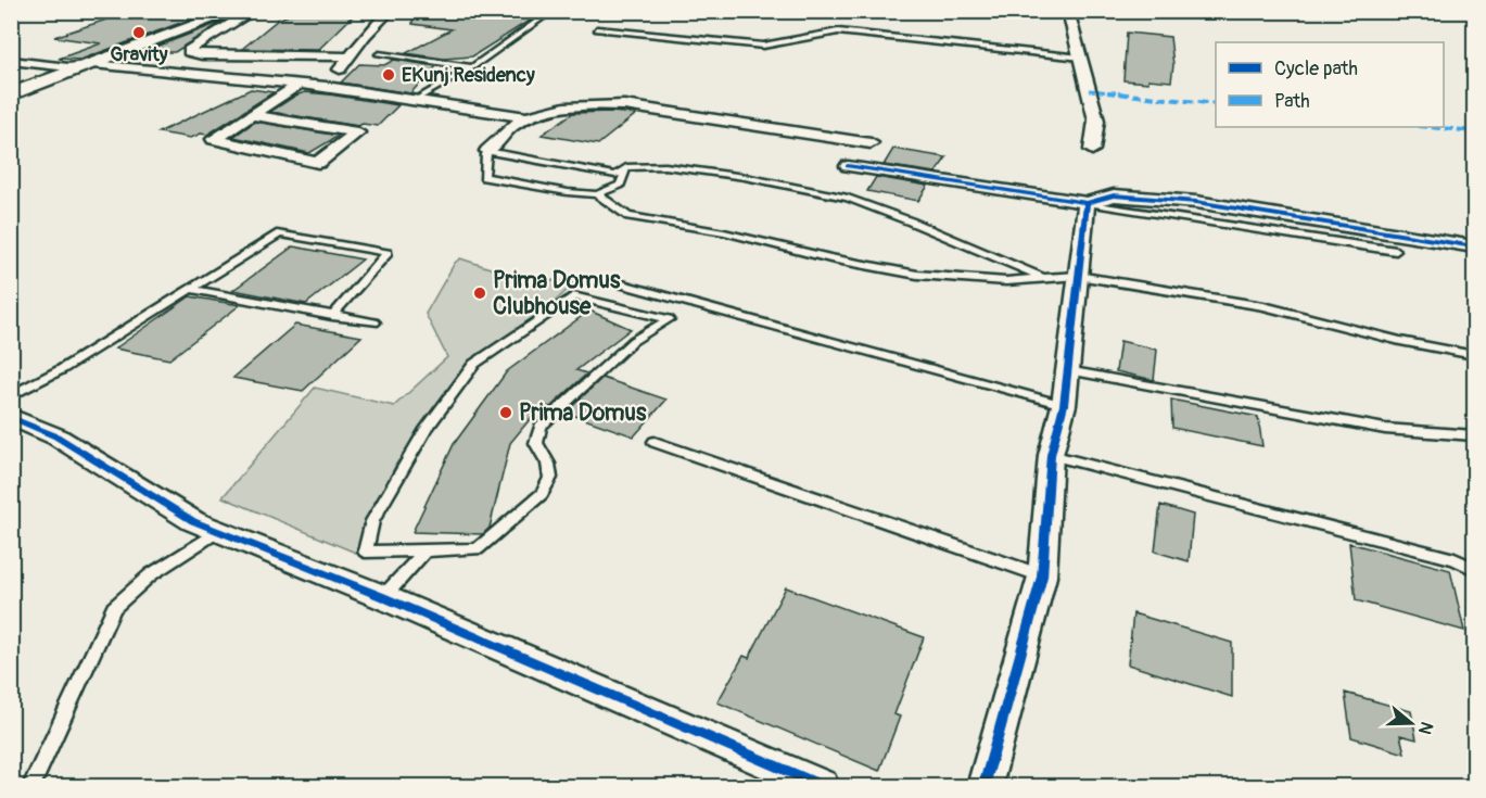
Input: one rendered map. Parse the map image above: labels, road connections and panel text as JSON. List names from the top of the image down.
{
  "places": [
    "Gravity",
    "EKunj Residency",
    "Prima Domus Clubhouse",
    "Prima Domus"
  ],
  "legend": ["Cycle path", "Path"],
  "north": "right"
}
